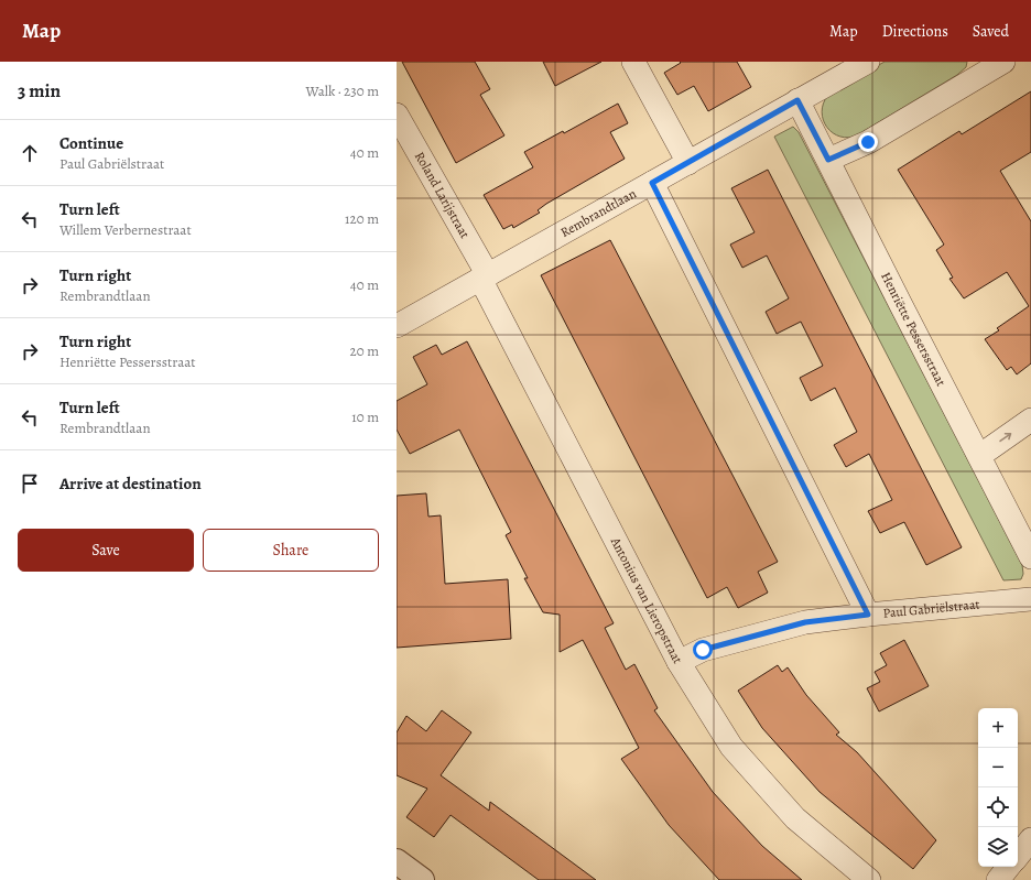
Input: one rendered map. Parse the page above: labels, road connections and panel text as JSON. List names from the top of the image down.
{
  "streets": {
    "street": [
      "Roland Larijstraat",
      "Rembrandtlaan",
      "Henriëtte Pessersstraat",
      "Antonius van Lieropstraat",
      "Paul Gabriëlstraat"
    ]
  },
  "crossings": [
    ["Roland Larijstraat", "Rembrandtlaan"],
    ["Roland Larijstraat", "Antonius van Lieropstraat"],
    ["Rembrandtlaan", "Henriëtte Pessersstraat"],
    ["Rembrandtlaan", "Antonius van Lieropstraat"],
    ["Antonius van Lieropstraat", "Paul Gabriëlstraat"]
  ],
  "page": {
    "header": "Map",
    "nav": ["Map", "Directions", "Saved"],
    "heading": ["3 min", "Walk · 230 m"],
    "list": [
      ["Continue", "Paul Gabriëlstraat", "40 m"],
      ["Turn left", "Willem Verbernestraat", "120 m"],
      ["Turn right", "Rembrandtlaan", "40 m"],
      ["Turn right", "Henriëtte Pessersstraat", "20 m"],
      ["Turn left", "Rembrandtlaan", "10 m"],
      "Arrive at destination"
    ],
    "buttons": ["Save", "Share"],
    "map_buttons": ["+", "−"]
  }
}
